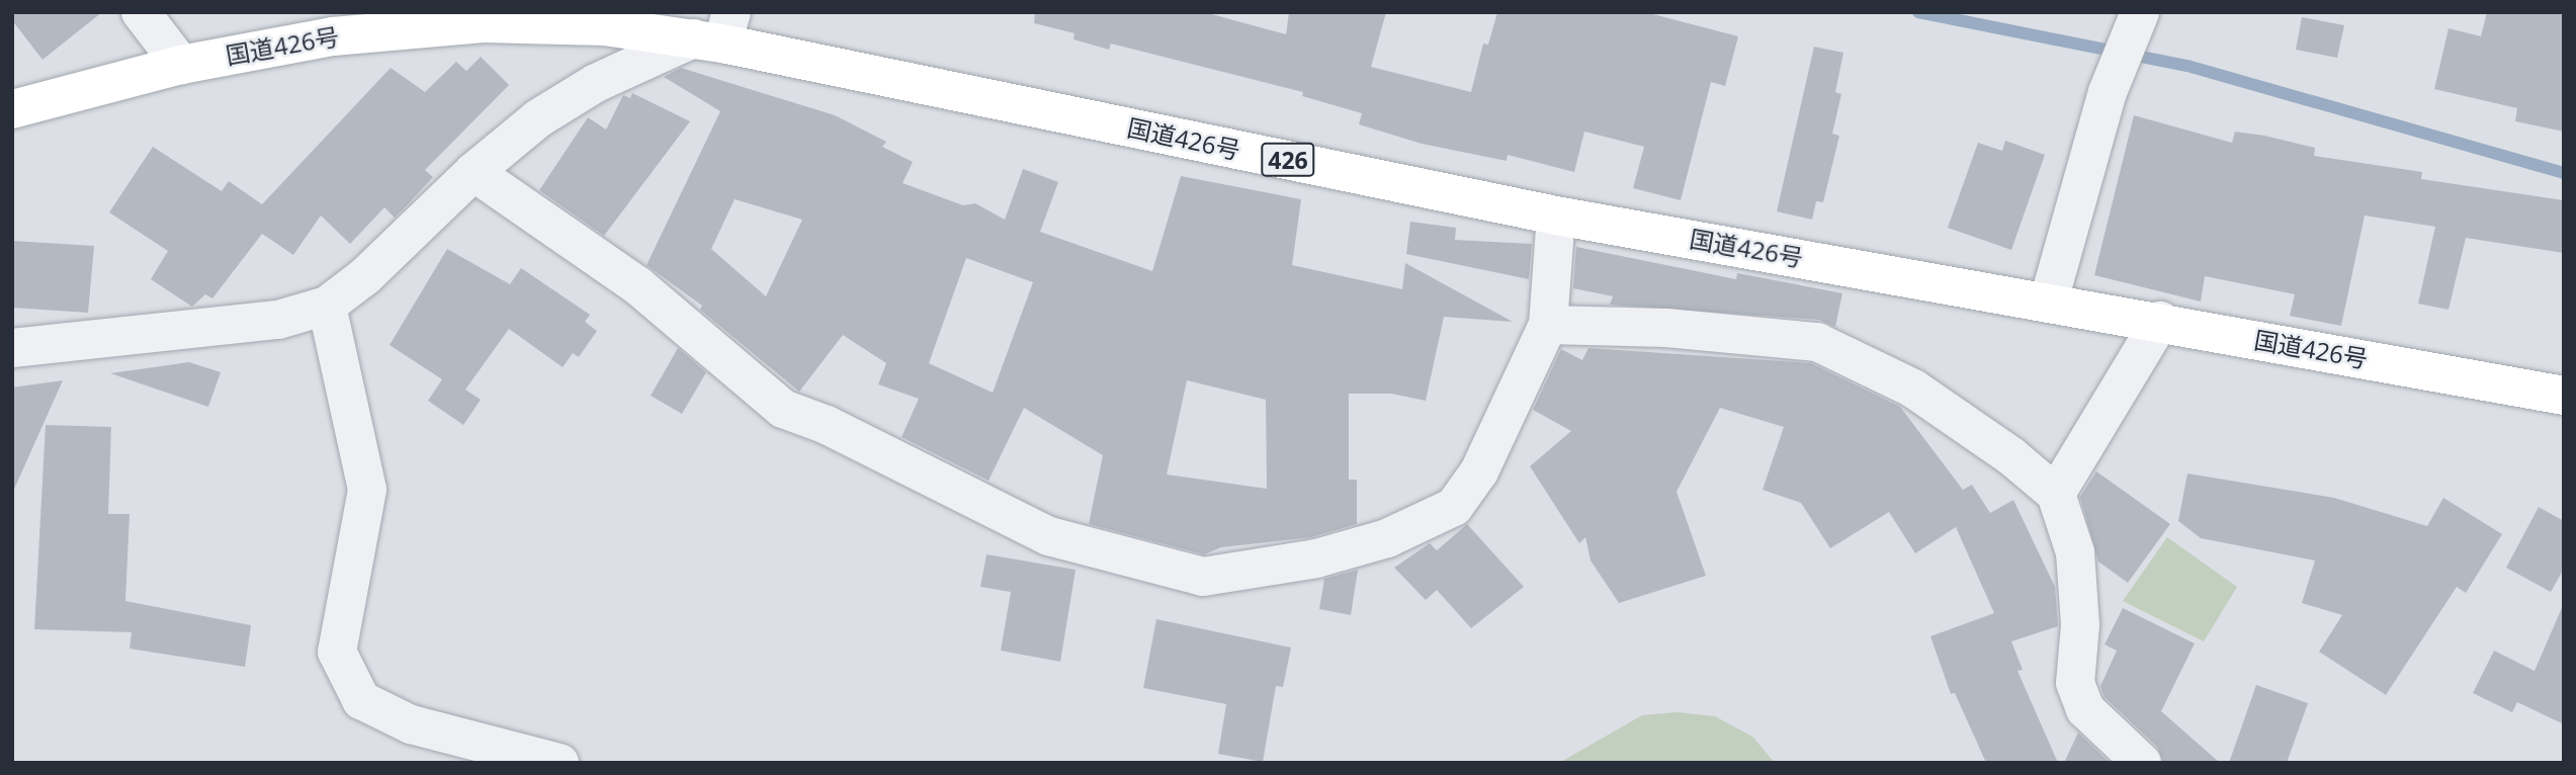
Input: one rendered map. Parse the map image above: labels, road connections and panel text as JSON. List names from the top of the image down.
{
  "streets": {
    "highway": ["国道426号", "426"]
  }
}
